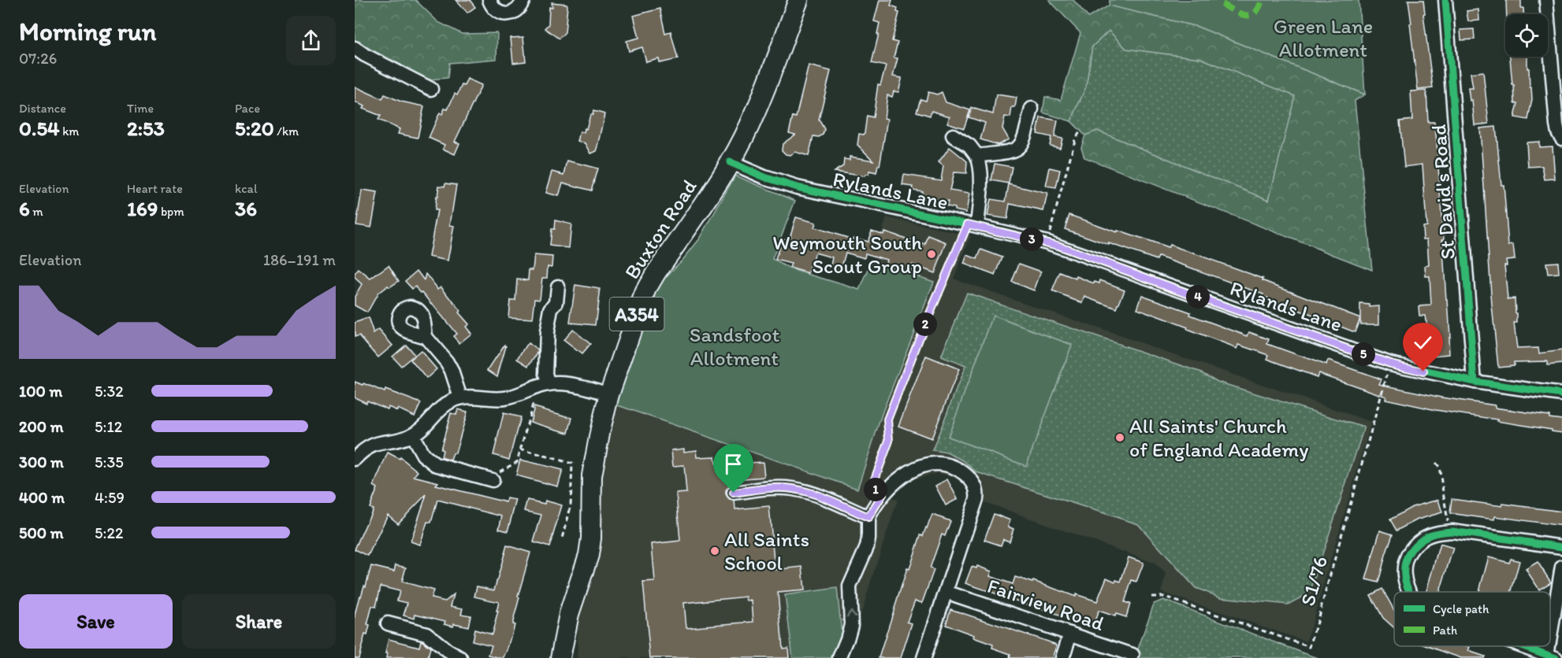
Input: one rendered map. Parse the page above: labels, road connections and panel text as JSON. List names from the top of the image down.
{
  "streets": {
    "highway": ["Buxton Road", "A354"],
    "street": ["Rylands Lane", "St David's Road", "Fairview Road"],
    "path": ["S1/76"]
  },
  "crossings": [
    ["Rylands Lane", "St David's Road"],
    ["Rylands Lane", "Buxton Road"],
    ["Rylands Lane", "S1/76"]
  ],
  "parks": ["Green Lane Allotment", "Sandsfoot Allotment"],
  "places": ["Weymouth South Scout Group", "All Saints' Church of England Academy", "All Saints School"],
  "legend": ["Cycle path", "Path"],
  "page": {
    "heading": ["Morning run", "07:26"],
    "stats": [
      ["Distance", "0.54 km"],
      ["Time", "2:53"],
      ["Pace", "5:20 /km"],
      ["Elevation", "6 m"],
      ["Heart rate", "169 bpm"],
      ["kcal", "36"]
    ],
    "pins": [
      "3",
      "4",
      "2",
      "5",
      "1"
    ],
    "chart": ["Elevation", "186–191 m"],
    "list": [
      {
        "name": "100 m",
        "note": "5:32"
      },
      {
        "name": "200 m",
        "note": "5:12"
      },
      {
        "name": "300 m",
        "note": "5:35"
      },
      {
        "name": "400 m",
        "note": "4:59"
      },
      {
        "name": "500 m",
        "note": "5:22"
      }
    ],
    "buttons": ["Save", "Share"]
  }
}
